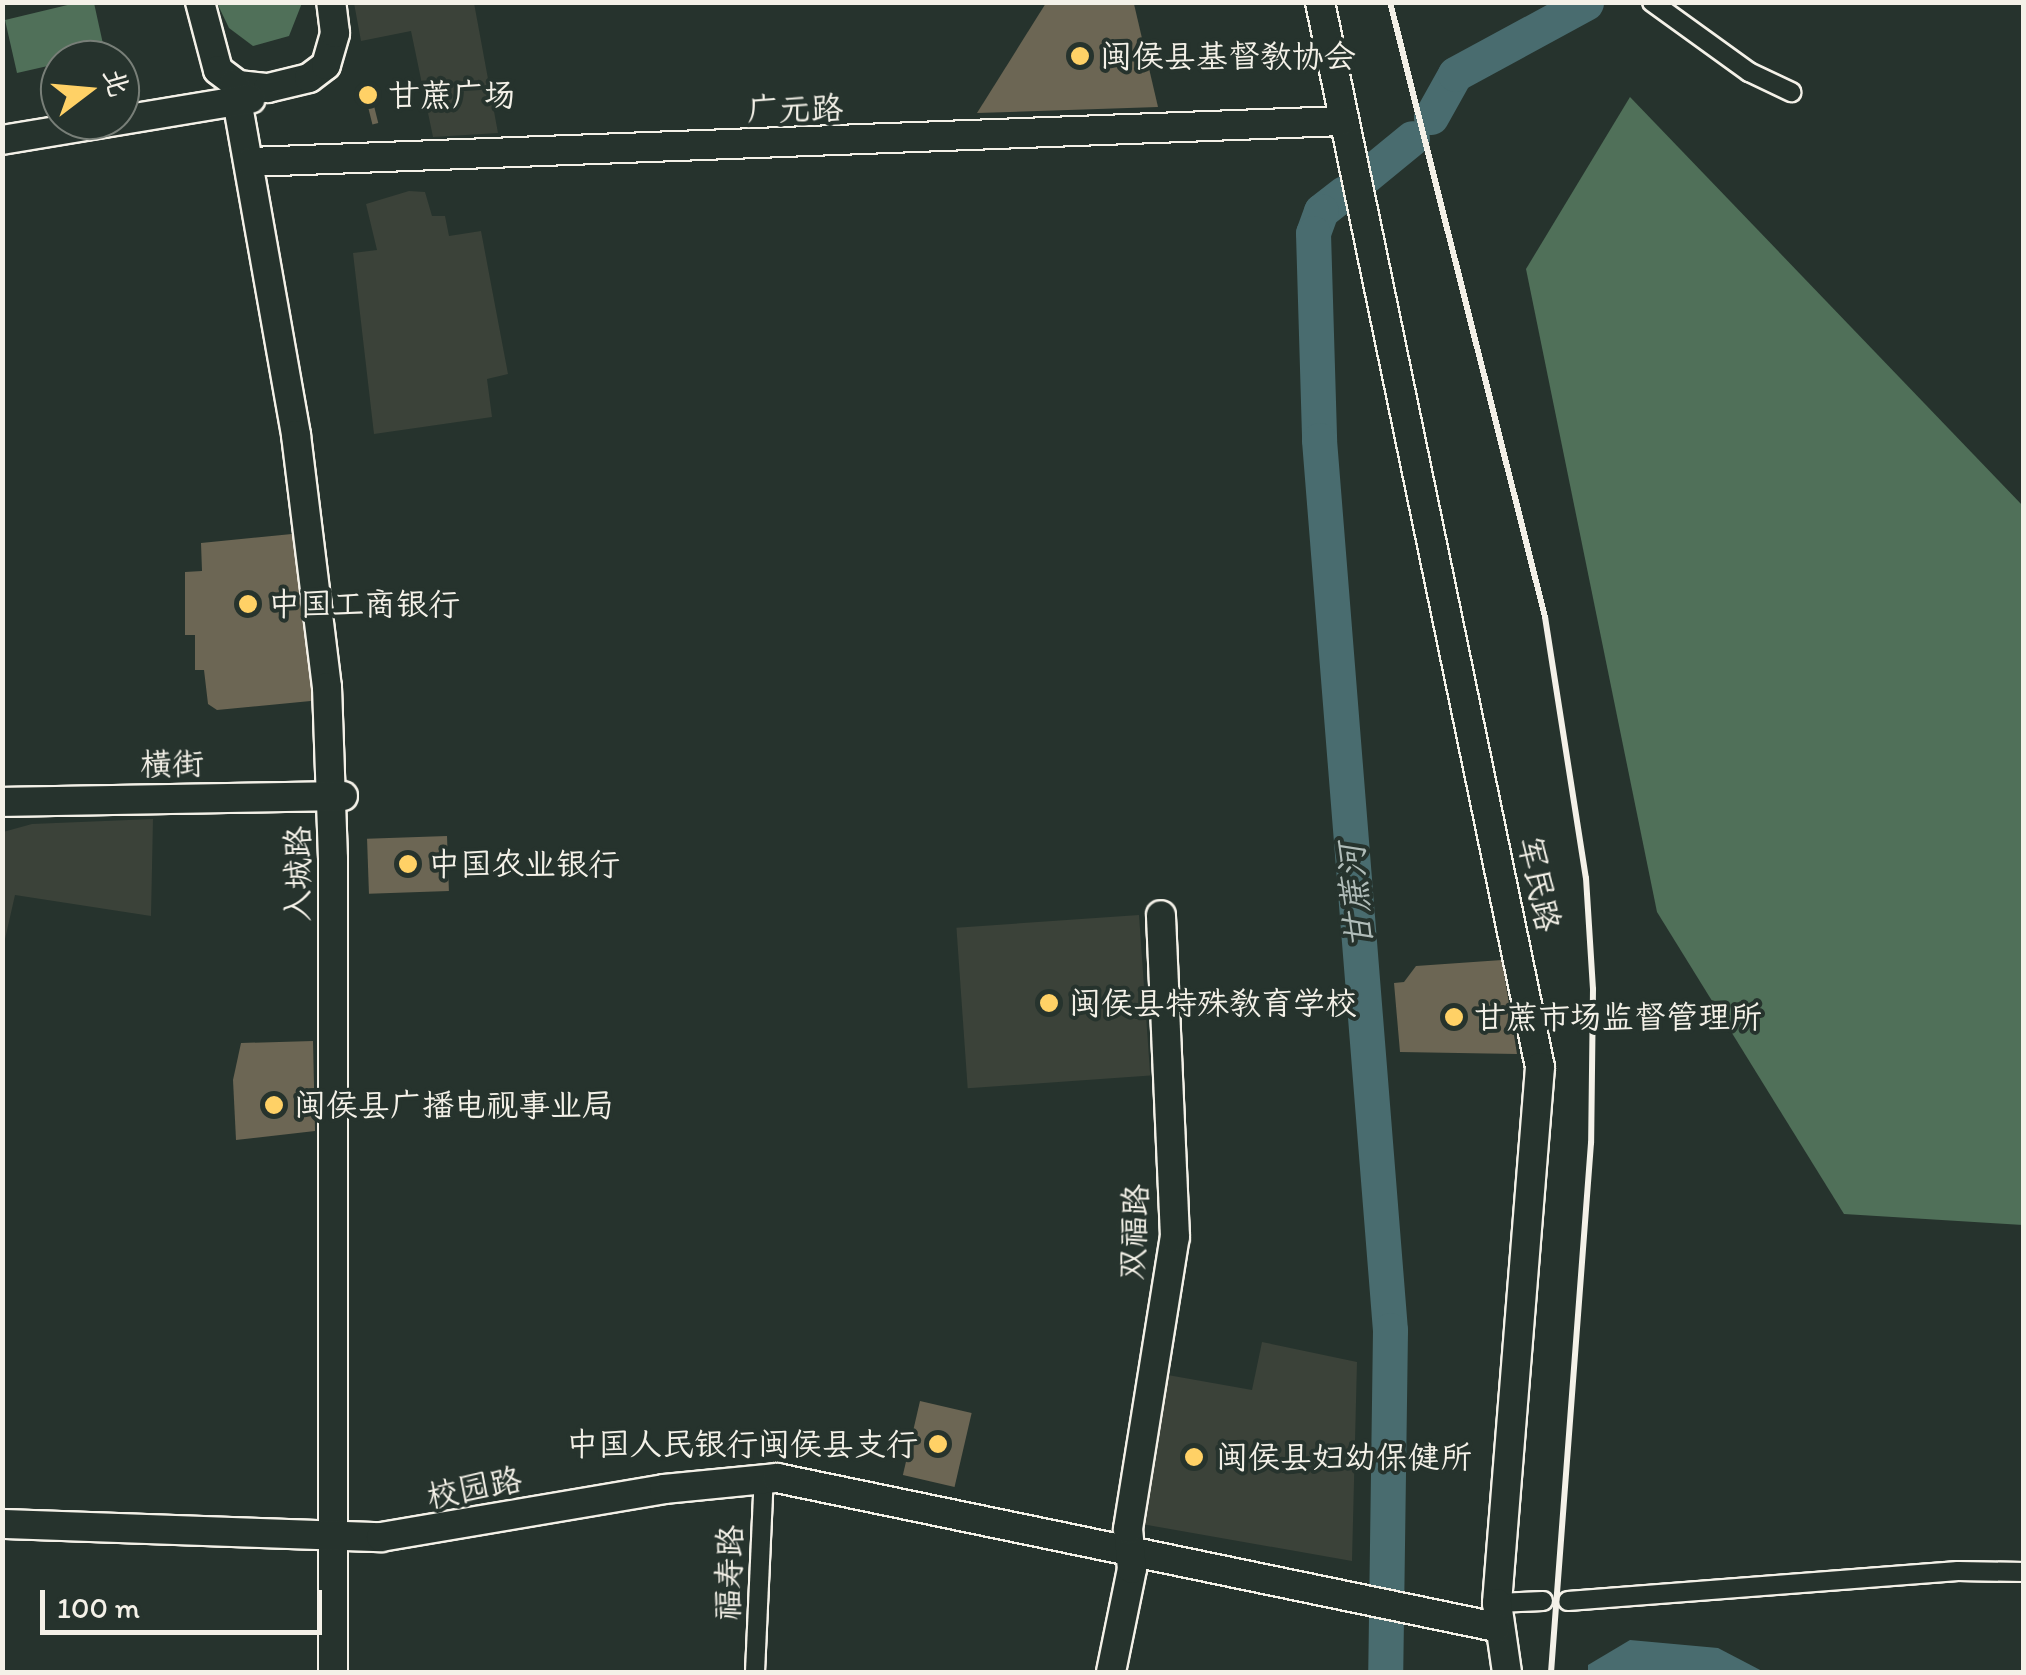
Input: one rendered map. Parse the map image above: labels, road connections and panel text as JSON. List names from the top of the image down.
{
  "streets": {
    "street": [
      "广元路",
      "横街",
      "入城路",
      "军民路",
      "双福路",
      "校园路",
      "福寿路"
    ]
  },
  "crossings": [
    ["广元路", "入城路"],
    ["广元路", "军民路"],
    ["横街", "入城路"],
    ["入城路", "校园路"],
    ["军民路", "校园路"],
    ["双福路", "校园路"],
    ["校园路", "福寿路"]
  ],
  "water": ["甘蔗河"],
  "places": [
    "闽侯县基督教协会",
    "甘蔗广场",
    "中国工商银行",
    "中国农业银行",
    "闽侯县特殊教育学校",
    "甘蔗市场监督管理所",
    "闽侯县广播电视事业局",
    "中国人民银行闽侯县支行",
    "闽侯县妇幼保健所"
  ],
  "scale_bar": "100 m",
  "north": "right"
}
